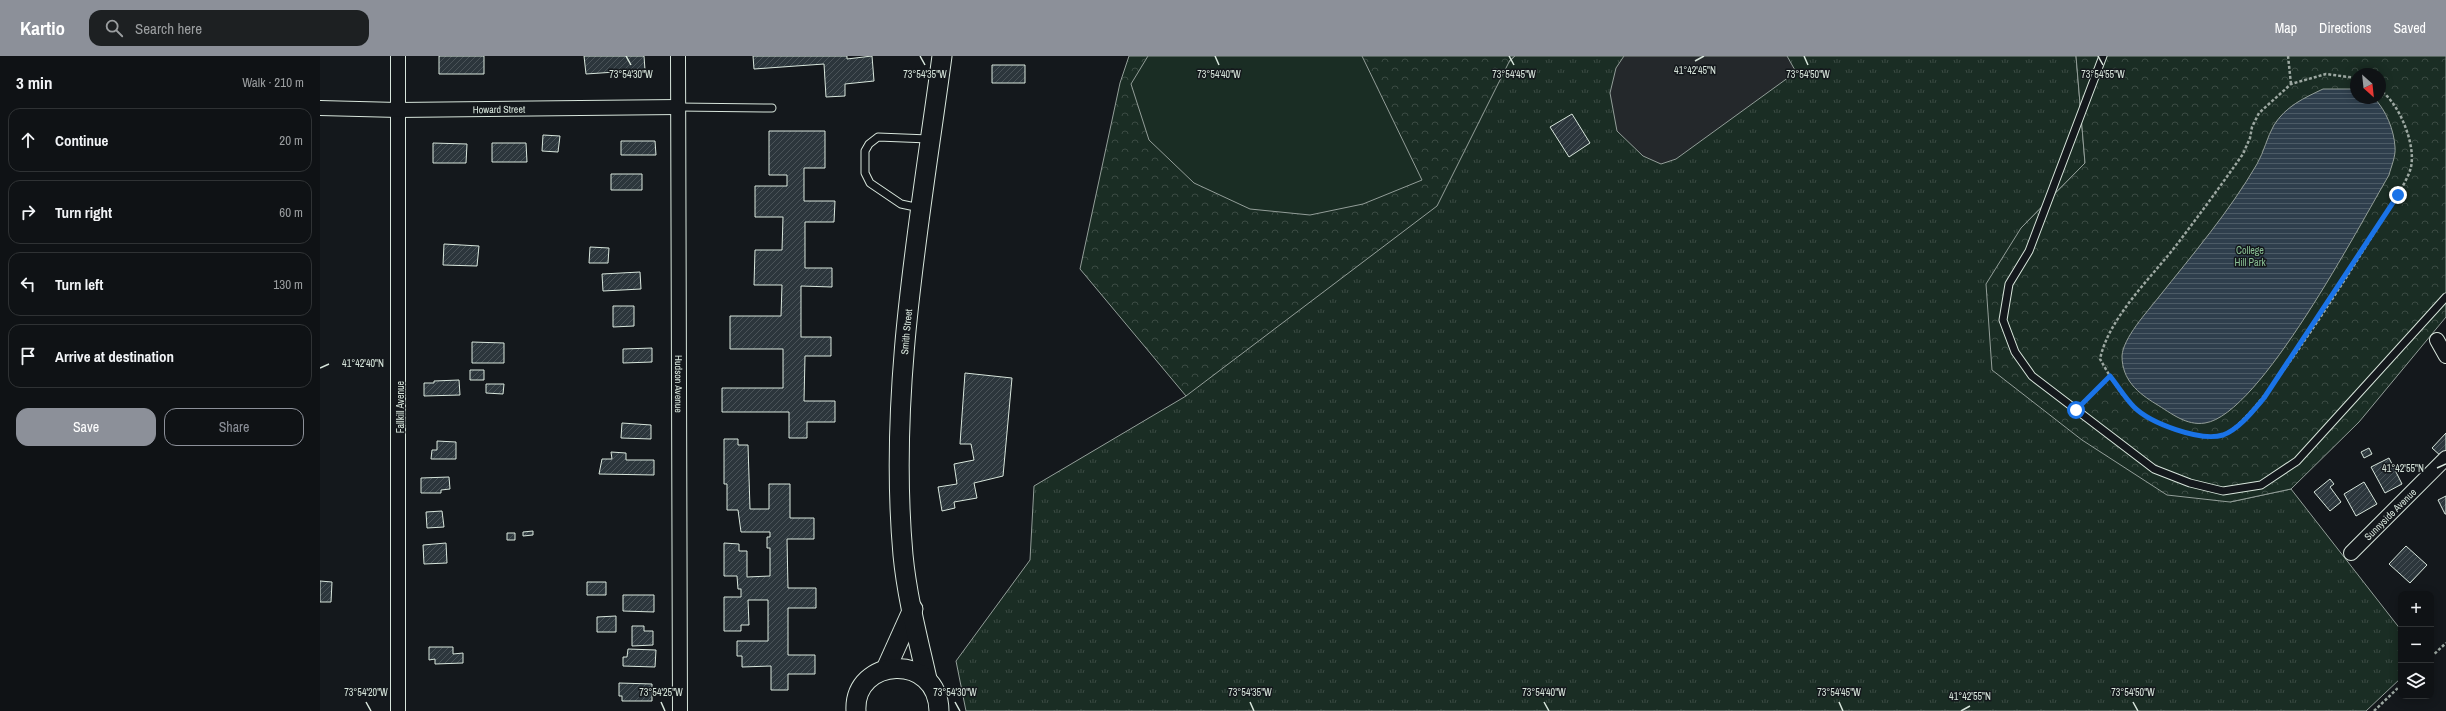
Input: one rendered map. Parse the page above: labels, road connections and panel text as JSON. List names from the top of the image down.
{
  "streets": {
    "street": [
      "Howard Street",
      "Smith Street",
      "Hudson Avenue",
      "Fallkill Avenue",
      "Sunnyside Avenue"
    ]
  },
  "crossings": [
    ["Howard Street", "Hudson Avenue"],
    ["Howard Street", "Fallkill Avenue"]
  ],
  "parks": ["College Hill Park"],
  "north": "bottom right",
  "page": {
    "header": "Kartio",
    "search": "Search here",
    "nav": ["Map", "Directions", "Saved"],
    "heading": ["3 min", "Walk · 210 m"],
    "list": [
      ["Continue", "20 m"],
      ["Turn right", "60 m"],
      ["Turn left", "130 m"],
      "Arrive at destination"
    ],
    "buttons": ["Save", "Share"],
    "map_buttons": ["+", "−"]
  },
  "coordinates": [
    "41°42'45\"N",
    "73°54'30\"W",
    "73°54'35\"W",
    "73°54'40\"W",
    "73°54'45\"W",
    "73°54'50\"W",
    "73°54'55\"W",
    "41°42'40\"N",
    "41°42'55\"N",
    "73°54'20\"W",
    "73°54'25\"W"
  ]
}
